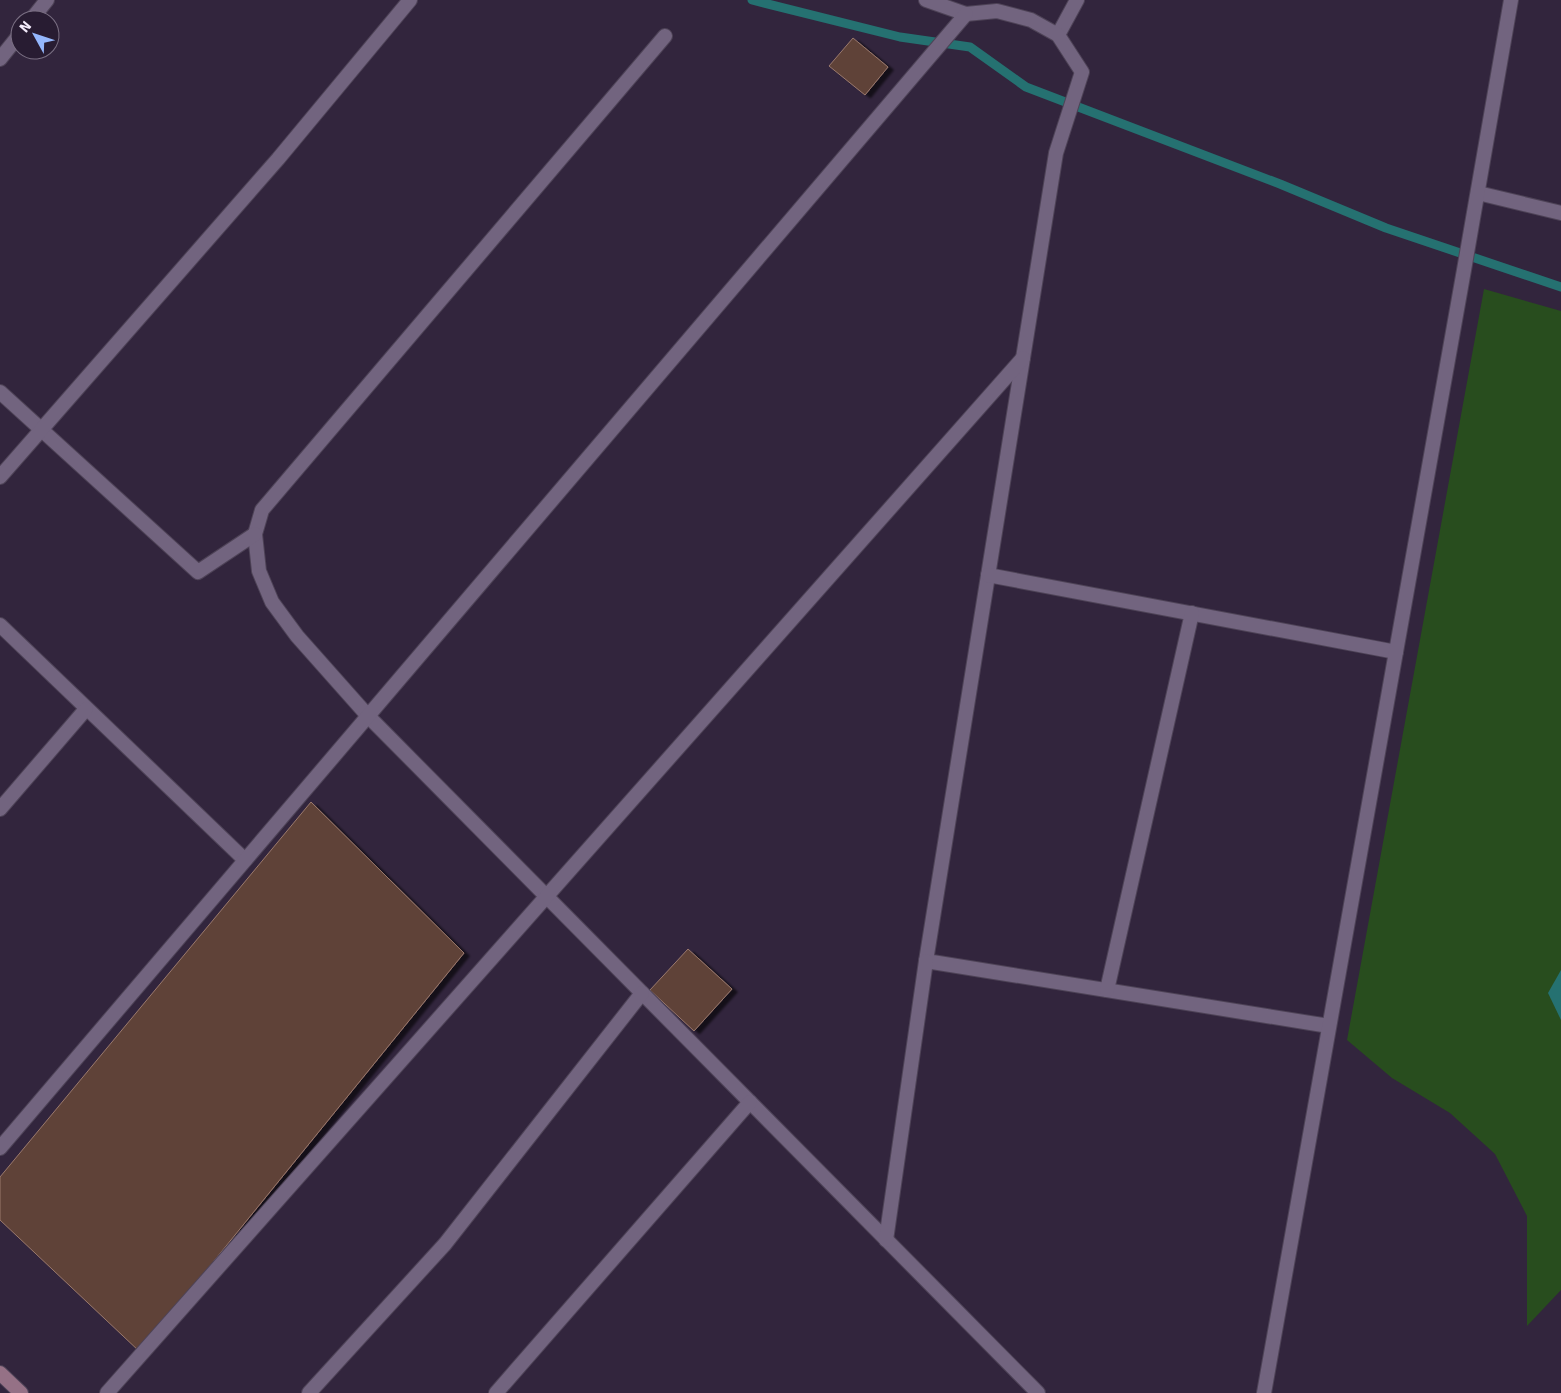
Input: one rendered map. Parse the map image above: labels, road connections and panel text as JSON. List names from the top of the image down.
{
  "north": "top left"
}
